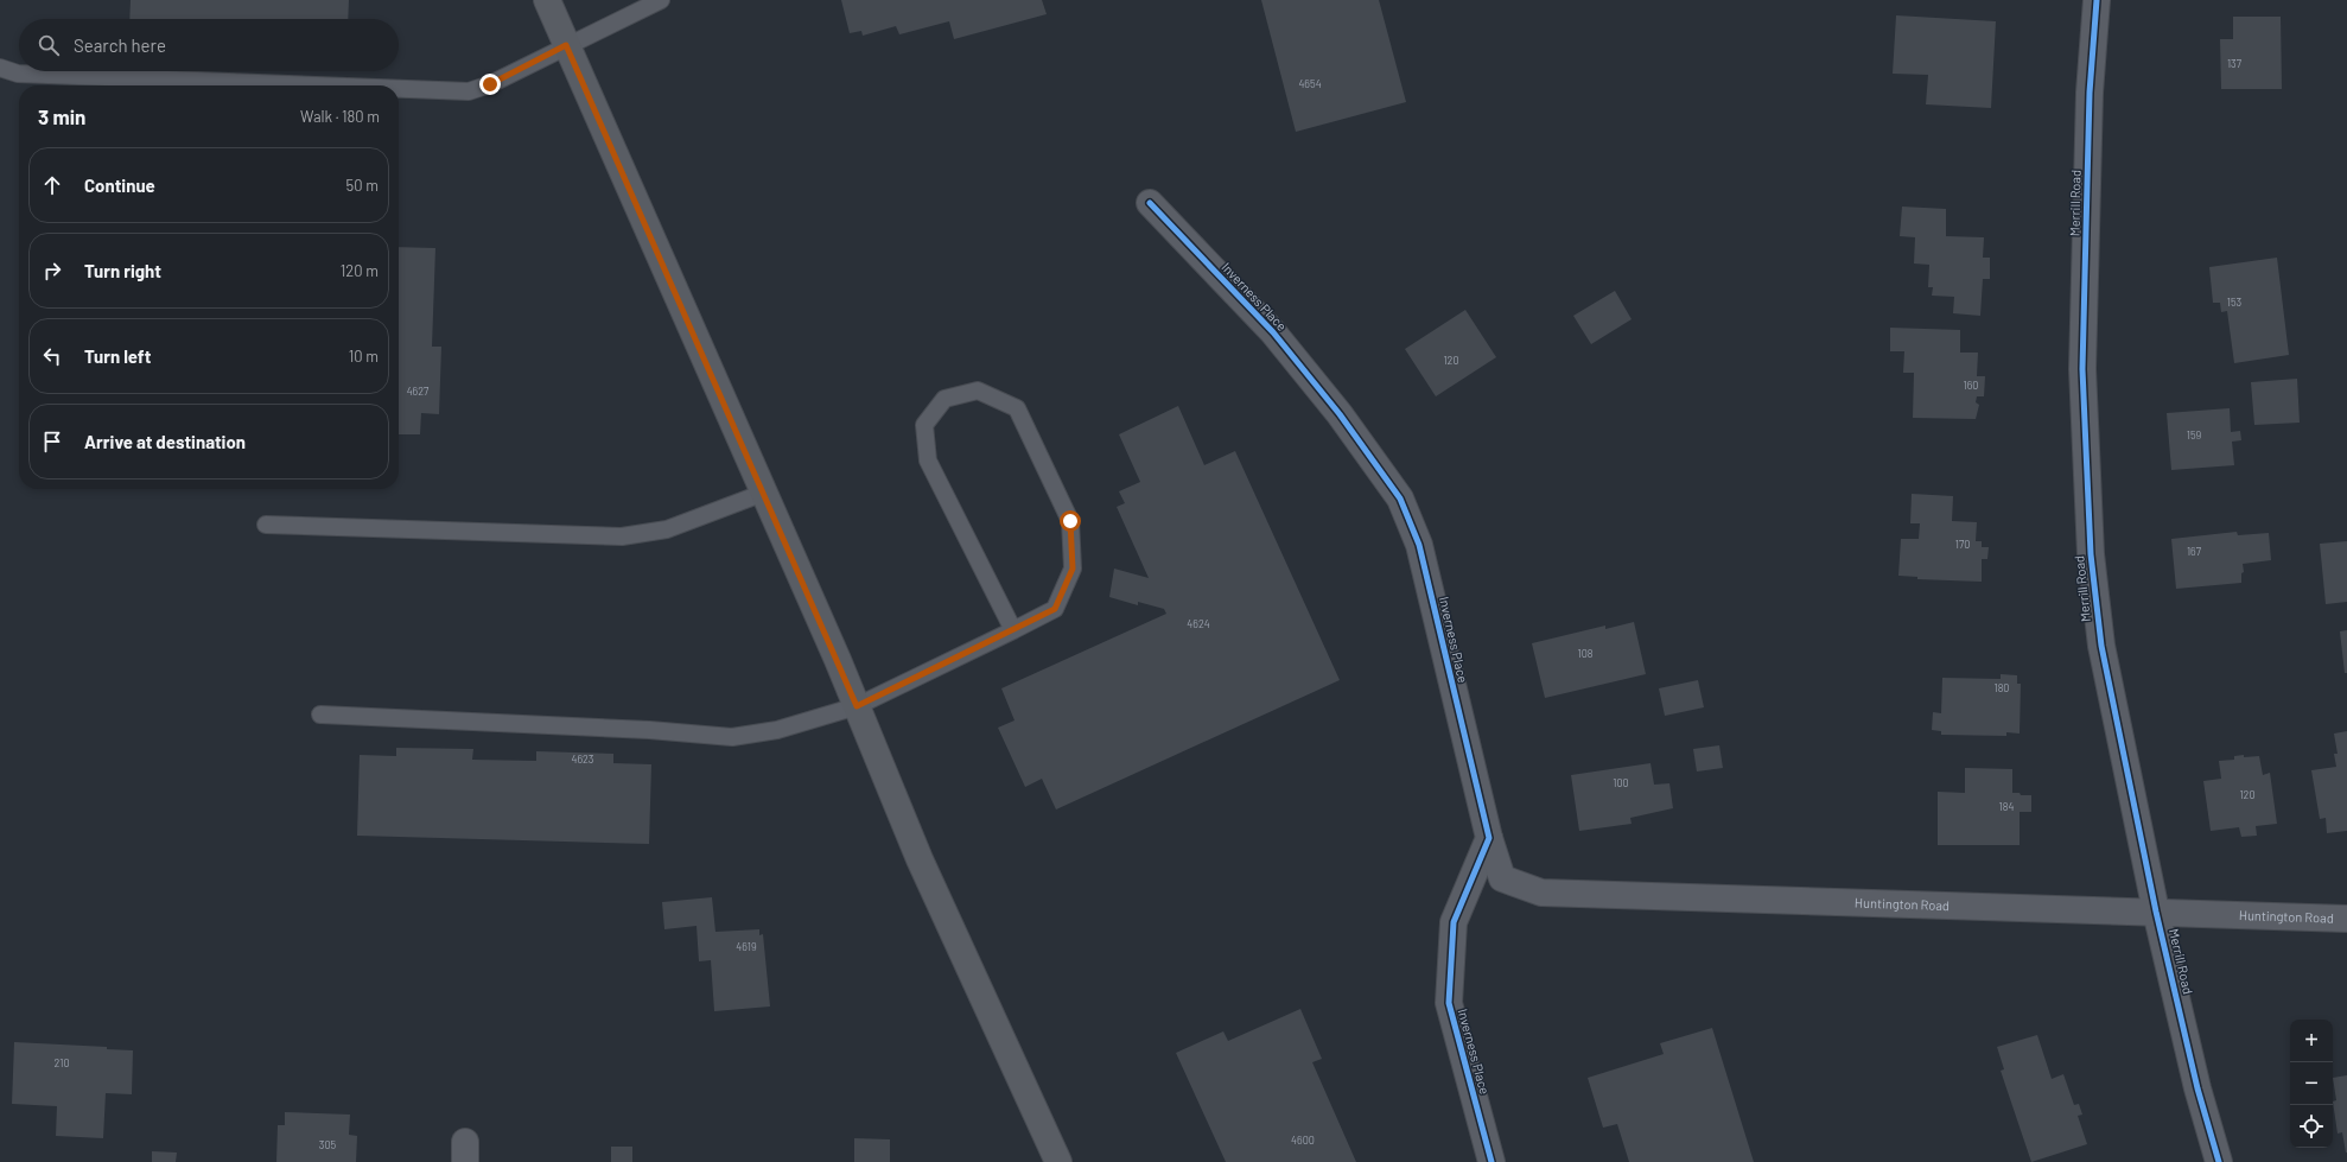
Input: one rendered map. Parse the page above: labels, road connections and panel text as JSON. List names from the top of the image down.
{
  "streets": {
    "street": ["Merrill Road", "Inverness Place", "Huntington Road"]
  },
  "crossings": [
    ["Merrill Road", "Huntington Road"],
    ["Inverness Place", "Huntington Road"]
  ],
  "house_numbers": [
    "137",
    "4654",
    "153",
    "120",
    "160",
    "4627",
    "159",
    "170",
    "167",
    "4624",
    "108",
    "180",
    "4623",
    "100",
    "120",
    "184",
    "4619",
    "210",
    "4600",
    "305"
  ],
  "page": {
    "search": "Search here",
    "heading": ["3 min", "Walk · 180 m"],
    "list": [
      ["Continue", "50 m"],
      ["Turn right", "120 m"],
      ["Turn left", "10 m"],
      "Arrive at destination"
    ],
    "map_buttons": ["+", "−"]
  }
}
